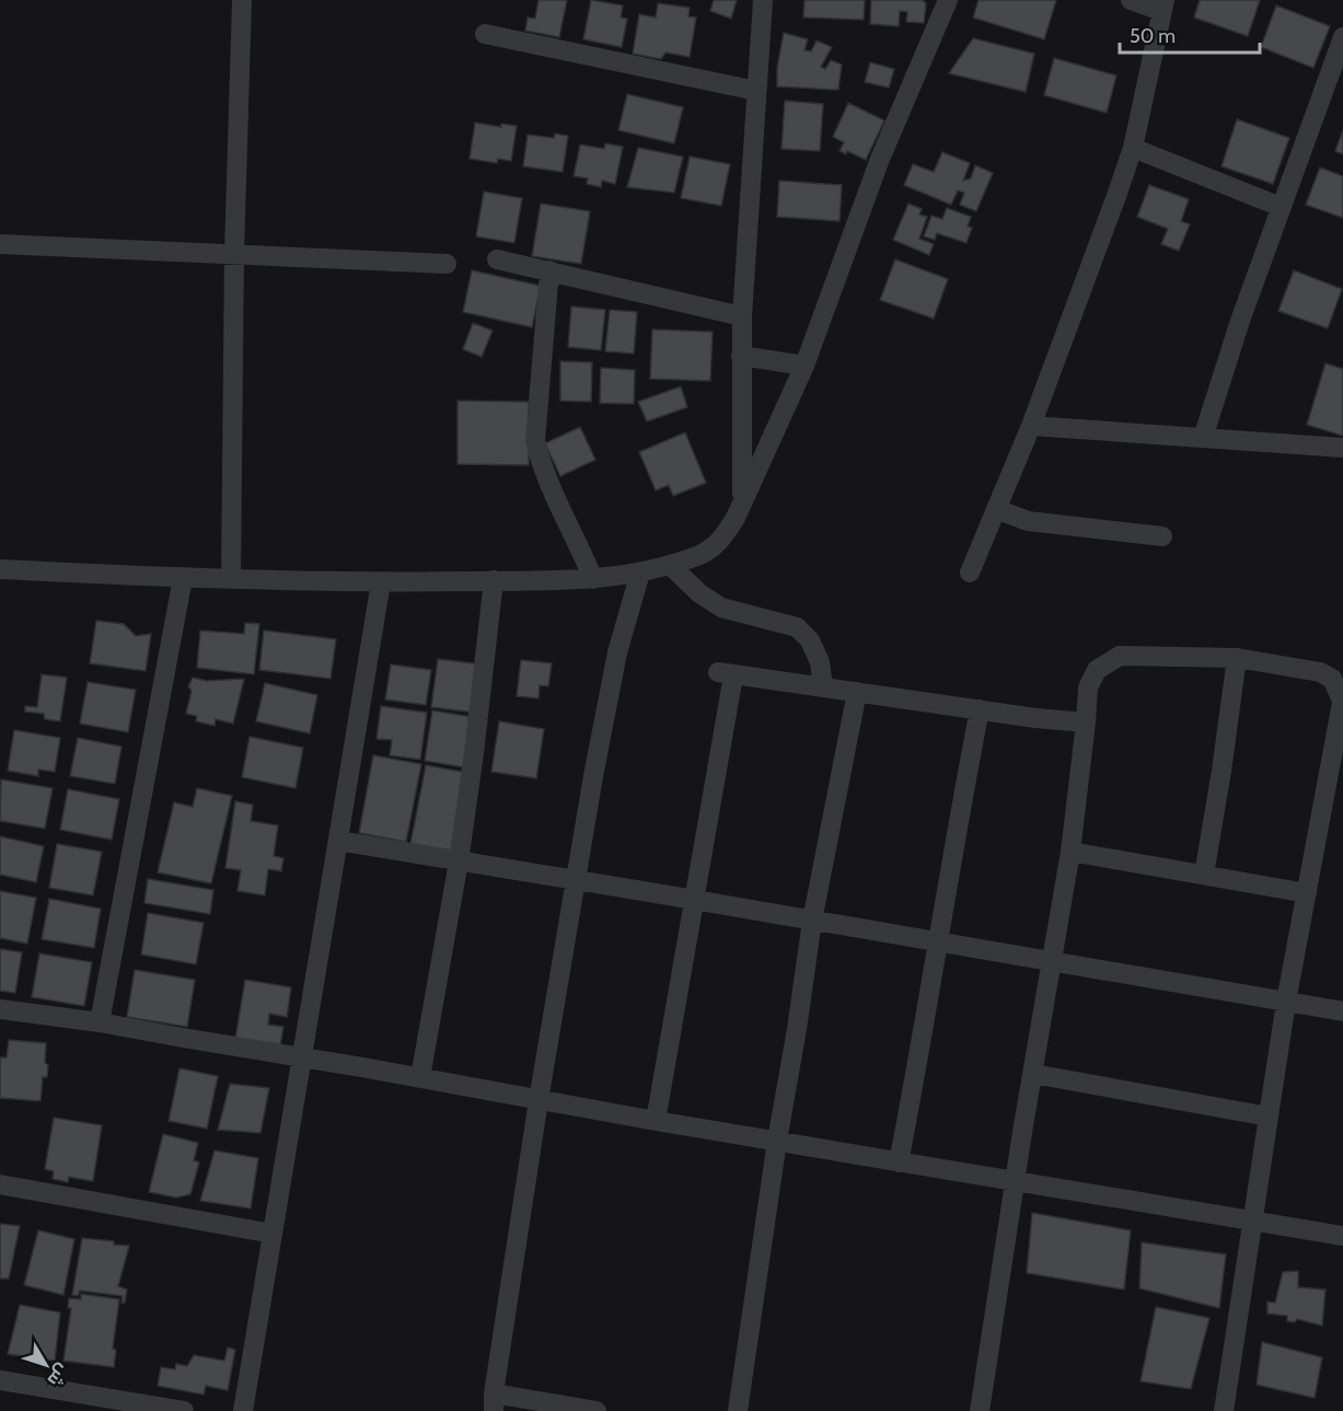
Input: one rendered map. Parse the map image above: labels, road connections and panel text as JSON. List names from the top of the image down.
{
  "scale_bar": "50 m",
  "north": "bottom right"
}
